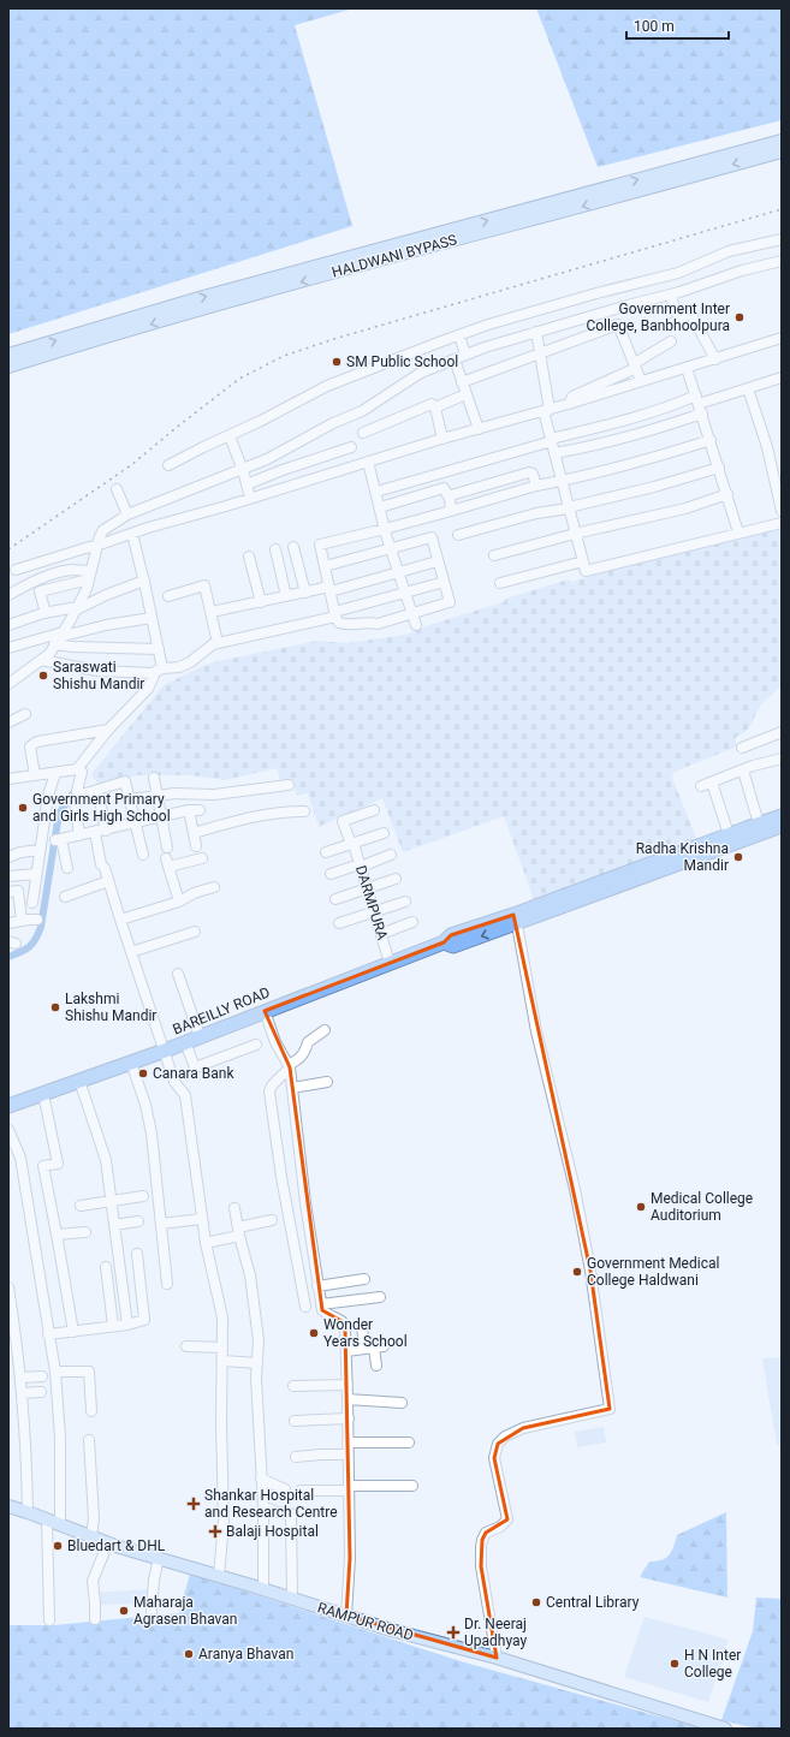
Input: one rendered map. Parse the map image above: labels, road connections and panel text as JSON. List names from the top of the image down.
{
  "streets": {
    "highway": ["BAREILLY ROAD"],
    "main road": ["HALDWANI BYPASS", "RAMPUR ROAD"],
    "street": ["DARMPURA"]
  },
  "crossings": [
    ["DARMPURA", "BAREILLY ROAD"]
  ],
  "places": {
    "other": [
      "Government Inter College, Banbhoolpura",
      "SM Public School",
      "Saraswati Shishu Mandir",
      "Government Primary and Girls High School",
      "Radha Krishna Mandir",
      "Lakshmi Shishu Mandir",
      "Canara Bank",
      "Medical College Auditorium",
      "Government Medical College Haldwani",
      "Wonder Years School",
      "Bluedart & DHL",
      "Central Library",
      "Maharaja Agrasen Bhavan",
      "Aranya Bhavan",
      "H N Inter College"
    ],
    "health": ["Shankar Hospital and Research Centre", "Balaji Hospital", "Dr. Neeraj Upadhyay"]
  },
  "scale_bar": "100 m"
}
